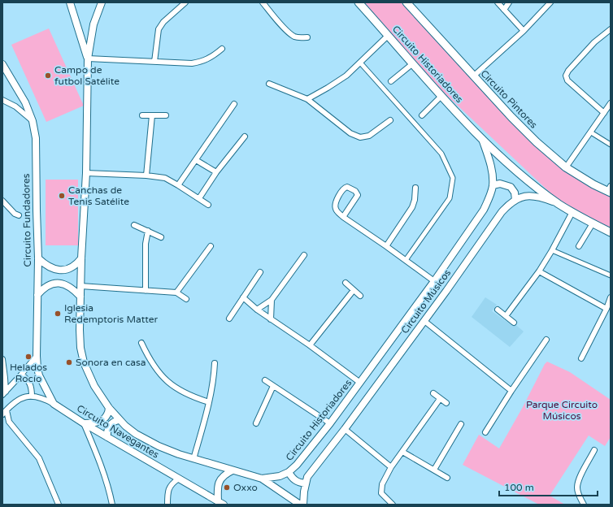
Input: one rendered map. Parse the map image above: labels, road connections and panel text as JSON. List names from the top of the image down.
{
  "streets": {
    "main road": ["Circuito Historiadores", "Circuito Pintores", "Circuito Músicos"],
    "street": ["Circuito Fundadores", "Circuito Navegantes"]
  },
  "crossings": [
    ["Circuito Historiadores", "Circuito Músicos"],
    ["Circuito Fundadores", "Circuito Navegantes"]
  ],
  "parks": ["Parque Circuito Músicos"],
  "places": [
    "Campo de futbol Satélite",
    "Canchas de Tenis Satélite",
    "Iglesia Redemptoris Matter",
    "Helados Rocío",
    "Sonora en casa",
    "Oxxo"
  ],
  "scale_bar": "100 m"
}
